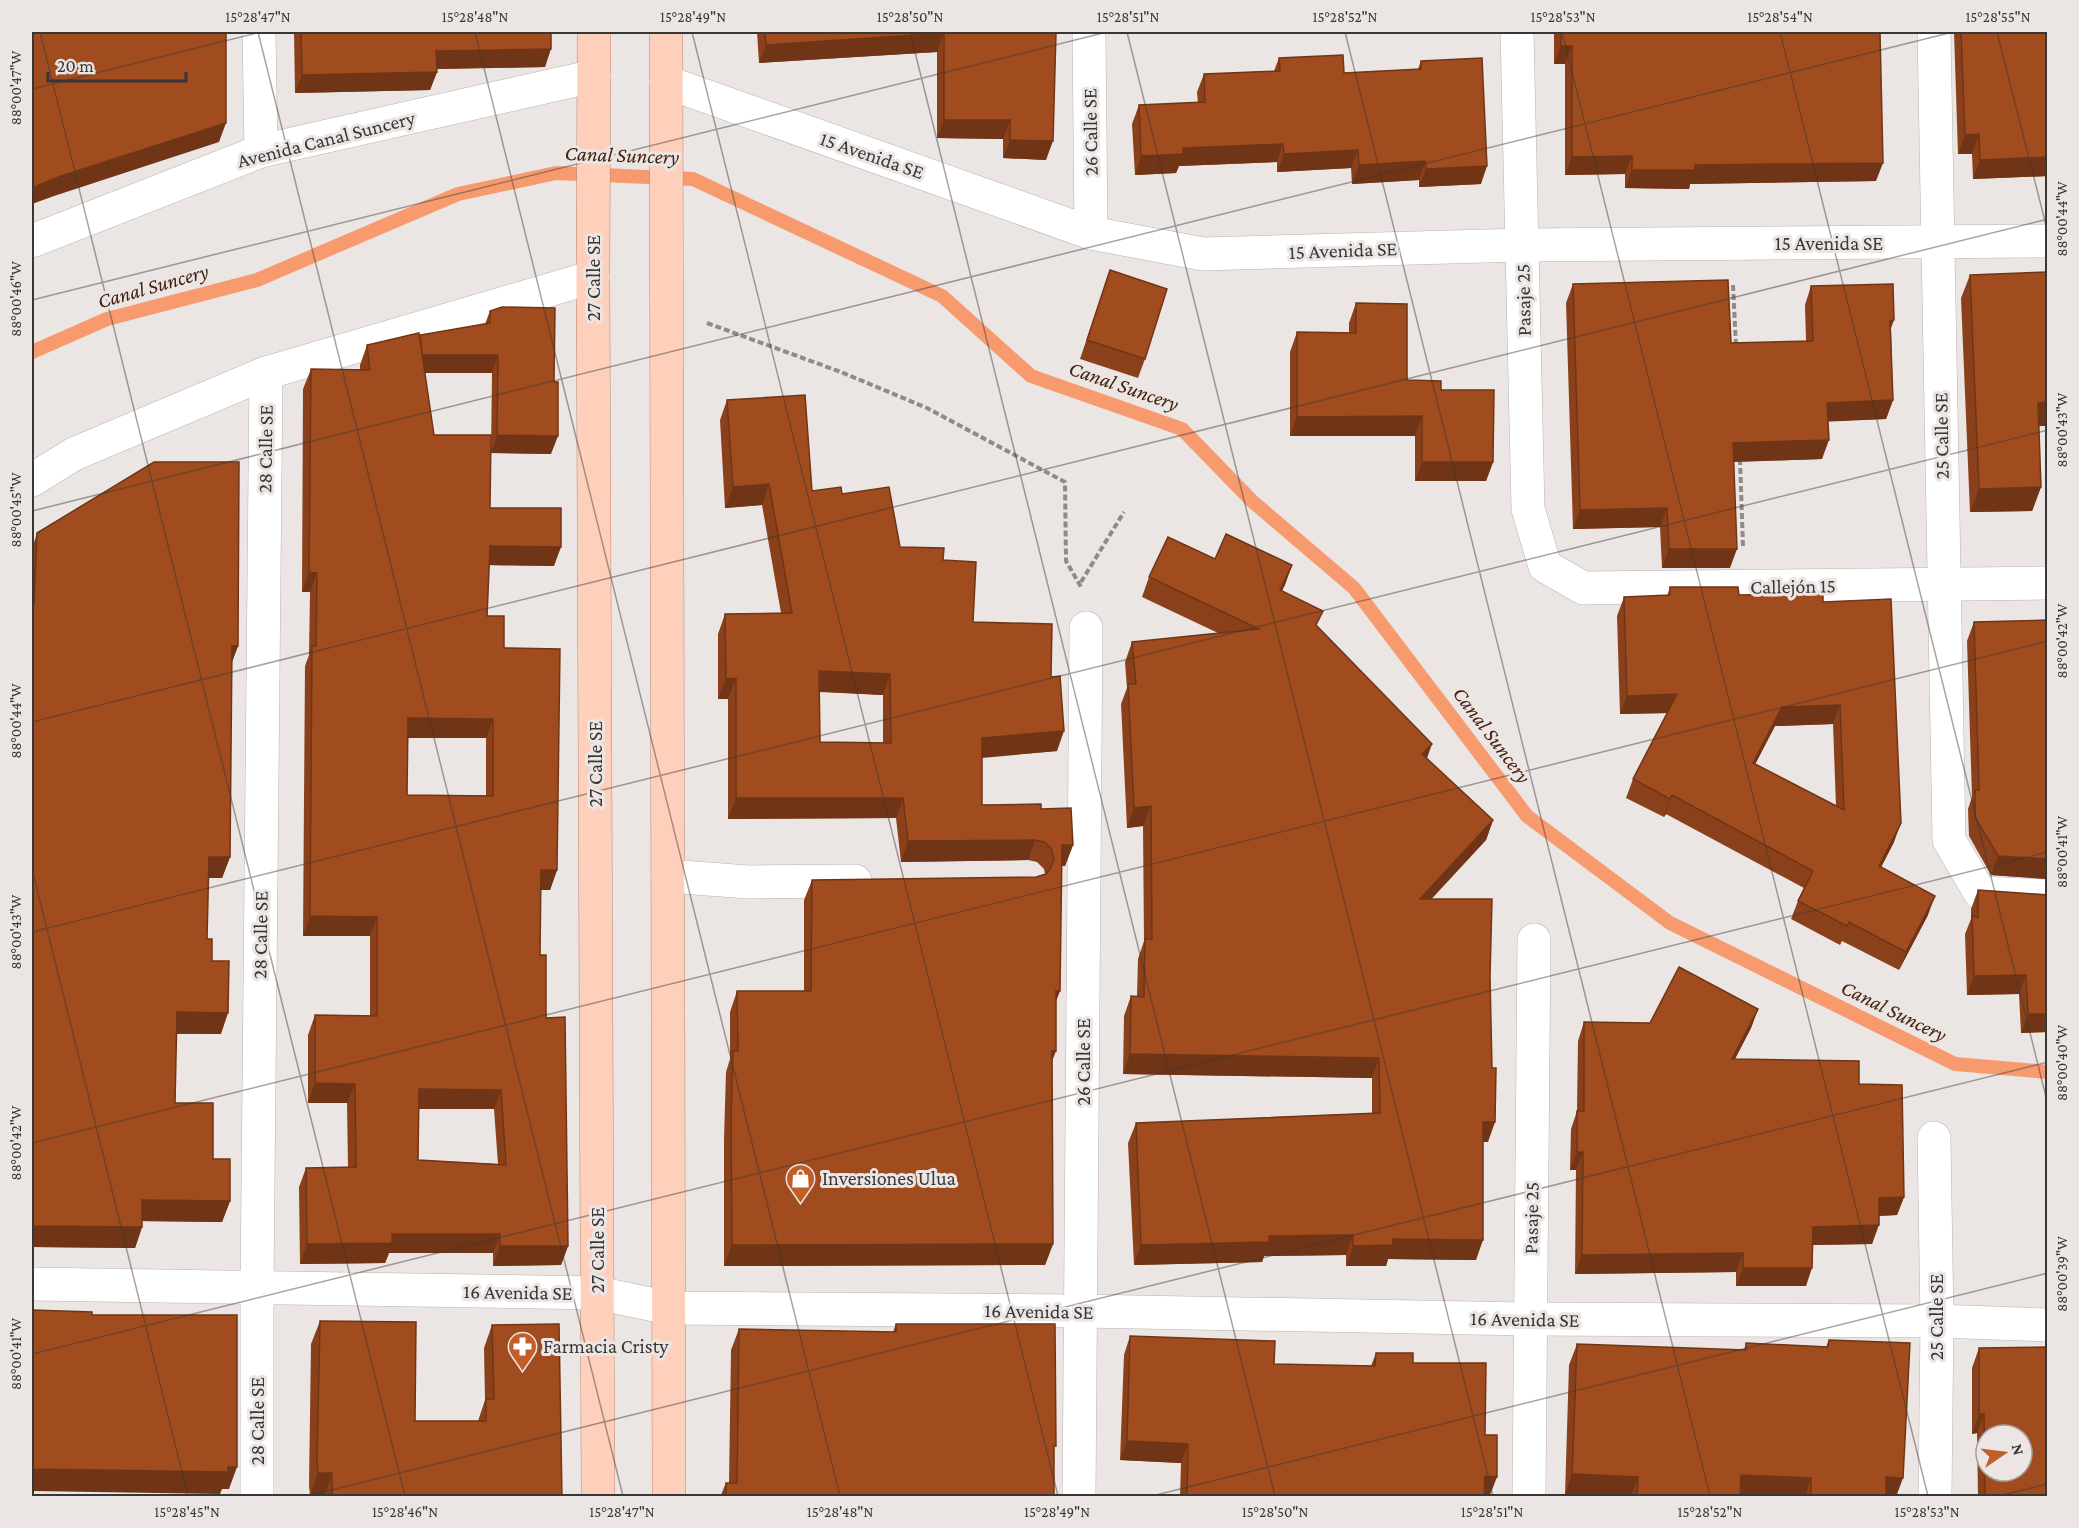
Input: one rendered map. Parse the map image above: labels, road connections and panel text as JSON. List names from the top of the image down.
{
  "streets": {
    "main road": ["27 Calle SE"],
    "street": [
      "26 Calle SE",
      "Avenida Canal Suncery",
      "15 Avenida SE",
      "Pasaje 25",
      "25 Calle SE",
      "28 Calle SE",
      "Callejón 15",
      "16 Avenida SE"
    ]
  },
  "crossings": [
    ["26 Calle SE", "15 Avenida SE"],
    ["26 Calle SE", "16 Avenida SE"],
    ["Avenida Canal Suncery", "27 Calle SE"],
    ["15 Avenida SE", "Pasaje 25"],
    ["15 Avenida SE", "25 Calle SE"],
    ["27 Calle SE", "16 Avenida SE"],
    ["Pasaje 25", "Callejón 15"],
    ["Pasaje 25", "16 Avenida SE"],
    ["25 Calle SE", "Callejón 15"],
    ["25 Calle SE", "16 Avenida SE"],
    ["28 Calle SE", "16 Avenida SE"]
  ],
  "water": ["Canal Suncery"],
  "places": {
    "shop": ["Inversiones Ulua"],
    "pharmacy": ["Farmacia Cristy"]
  },
  "scale_bar": "20 m",
  "north": "right",
  "coordinates": [
    "15°28'47\"N",
    "15°28'48\"N",
    "15°28'49\"N",
    "15°28'50\"N",
    "15°28'51\"N",
    "15°28'52\"N",
    "15°28'53\"N",
    "15°28'54\"N",
    "15°28'55\"N",
    "88°00'47\"W",
    "88°00'44\"W",
    "88°00'46\"W",
    "88°00'43\"W",
    "88°00'45\"W",
    "88°00'42\"W",
    "88°00'41\"W",
    "88°00'40\"W",
    "88°00'39\"W",
    "15°28'45\"N",
    "15°28'46\"N"
  ]
}
